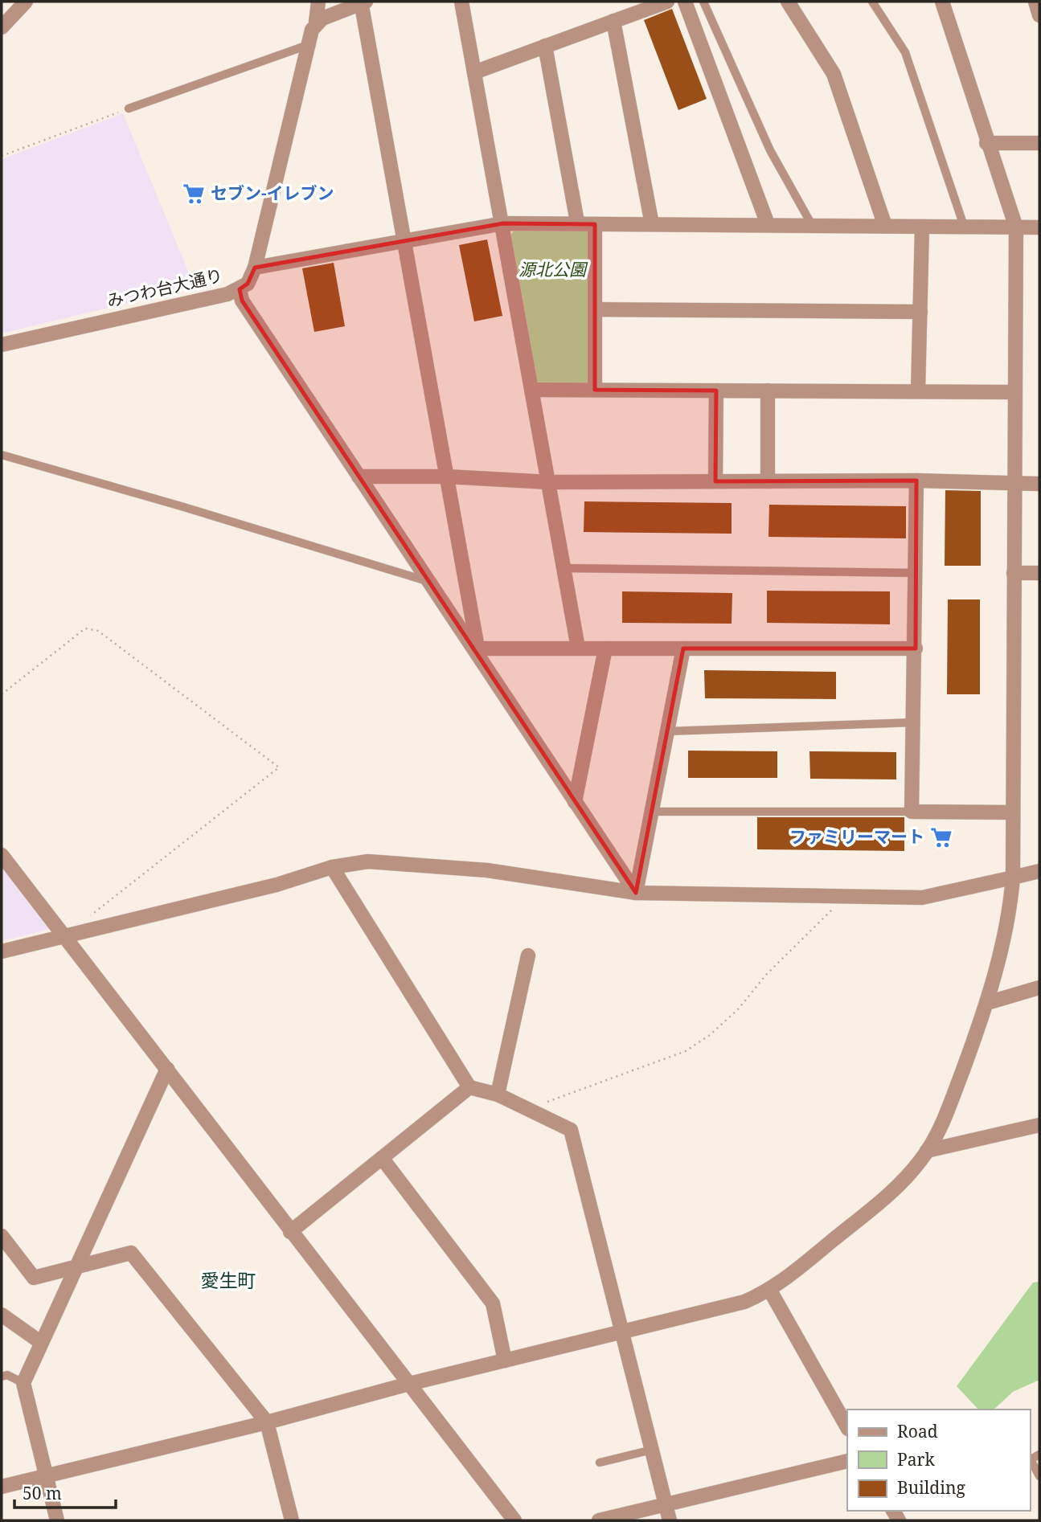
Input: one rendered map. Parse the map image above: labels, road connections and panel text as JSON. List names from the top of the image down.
{
  "streets": {
    "street": ["みつわ台大通り"]
  },
  "districts": ["愛生町"],
  "parks": ["源北公園"],
  "places": {
    "supermarket": ["セブン-イレブン", "ファミリーマート"]
  },
  "legend": ["Road", "Park", "Building"],
  "scale_bar": "50 m"
}
